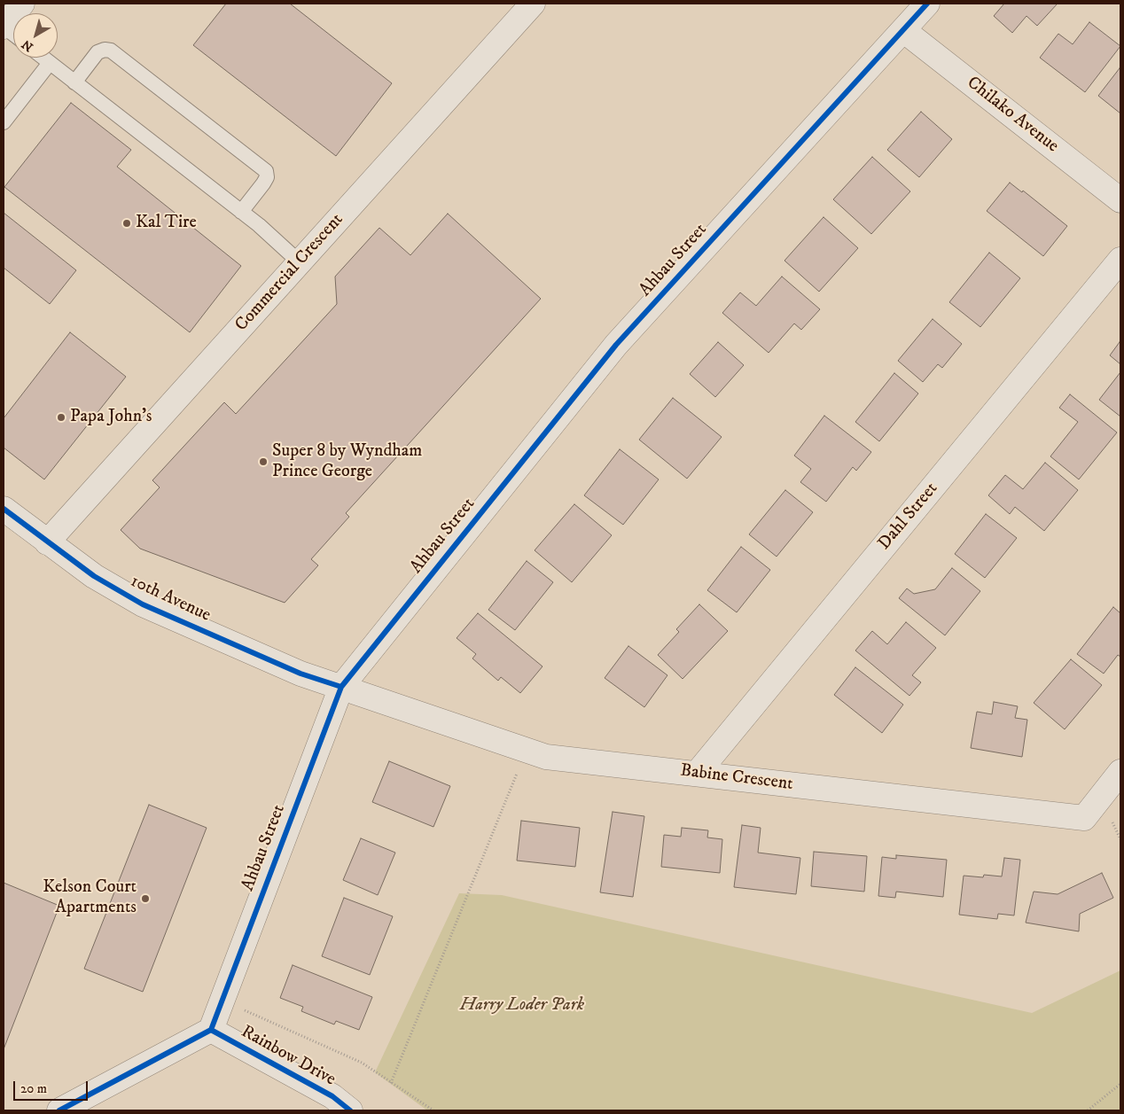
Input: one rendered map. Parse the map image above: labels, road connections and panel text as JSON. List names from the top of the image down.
{
  "streets": {
    "street": [
      "Chilako Avenue",
      "Ahbau Street",
      "Commercial Crescent",
      "Dahl Street",
      "10th Avenue",
      "Babine Crescent",
      "Rainbow Drive"
    ]
  },
  "crossings": [
    ["Chilako Avenue", "Ahbau Street"],
    ["Ahbau Street", "10th Avenue"],
    ["Ahbau Street", "Babine Crescent"],
    ["Ahbau Street", "Rainbow Drive"],
    ["Commercial Crescent", "10th Avenue"],
    ["Dahl Street", "Babine Crescent"],
    ["10th Avenue", "Babine Crescent"]
  ],
  "parks": ["Harry Loder Park"],
  "places": [
    "Kal Tire",
    "Papa John's",
    "Super 8 by Wyndham Prince George",
    "Kelson Court Apartments"
  ],
  "scale_bar": "20 m",
  "north": "bottom left"
}
